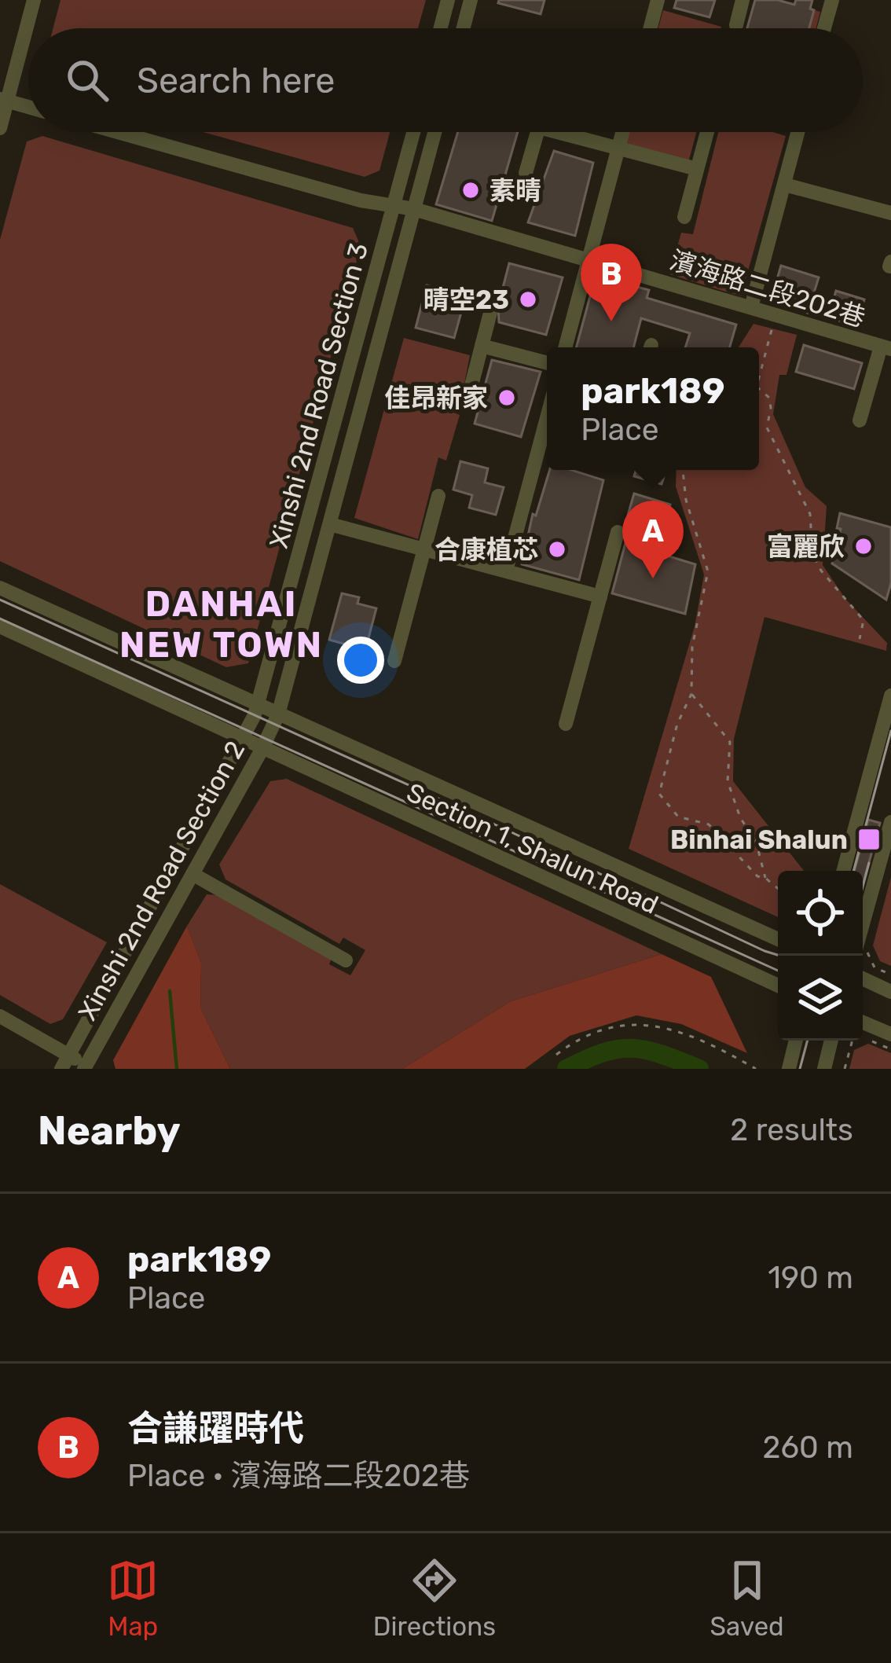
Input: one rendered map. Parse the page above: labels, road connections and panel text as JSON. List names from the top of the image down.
{
  "streets": {
    "street": [
      "濱海路二段202巷",
      "Xinshi 2nd Road Section 3",
      "Section 1, Shalun Road",
      "Xinshi 2nd Road Section 2"
    ]
  },
  "crossings": [
    ["濱海路二段202巷", "Xinshi 2nd Road Section 3"],
    ["Xinshi 2nd Road Section 3", "Section 1, Shalun Road"],
    ["Xinshi 2nd Road Section 3", "Xinshi 2nd Road Section 2"],
    ["Section 1, Shalun Road", "Xinshi 2nd Road Section 2"]
  ],
  "districts": ["DANHAI NEW TOWN"],
  "places": {
    "other": [
      "素晴",
      "晴空23",
      "佳昂新家",
      "富麗欣",
      "合康植芯"
    ],
    "transit": ["Binhai Shalun"]
  },
  "page": {
    "search": "Search here",
    "pins": ["B", "A"],
    "popup": ["park189", "Place"],
    "heading": ["Nearby", "2 results"],
    "list": [
      {
        "mark": "A",
        "name": "park189",
        "note": "Place",
        "value": "190 m"
      },
      {
        "mark": "B",
        "name": "合謙躍時代",
        "note": "Place · 濱海路二段202巷",
        "value": "260 m"
      }
    ],
    "nav": ["Map", "Directions", "Saved"]
  }
}
